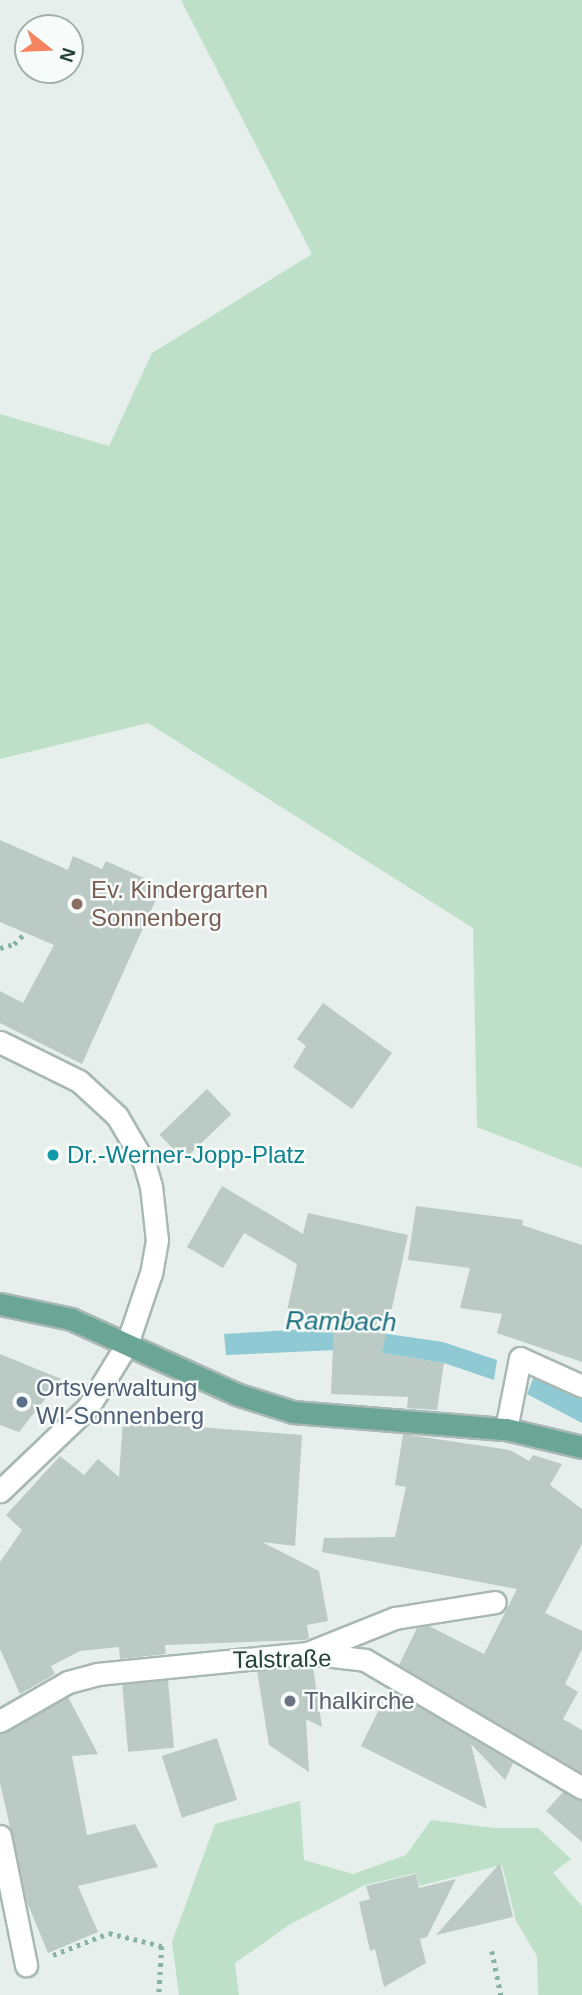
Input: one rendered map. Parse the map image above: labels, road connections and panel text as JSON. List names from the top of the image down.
{
  "streets": {
    "street": ["Talstraße"]
  },
  "water": ["Rambach"],
  "places": [
    "Ev. Kindergarten Sonnenberg",
    "Dr.-Werner-Jopp-Platz",
    "Ortsverwaltung WI-Sonnenberg",
    "Thalkirche"
  ],
  "north": "right"
}
